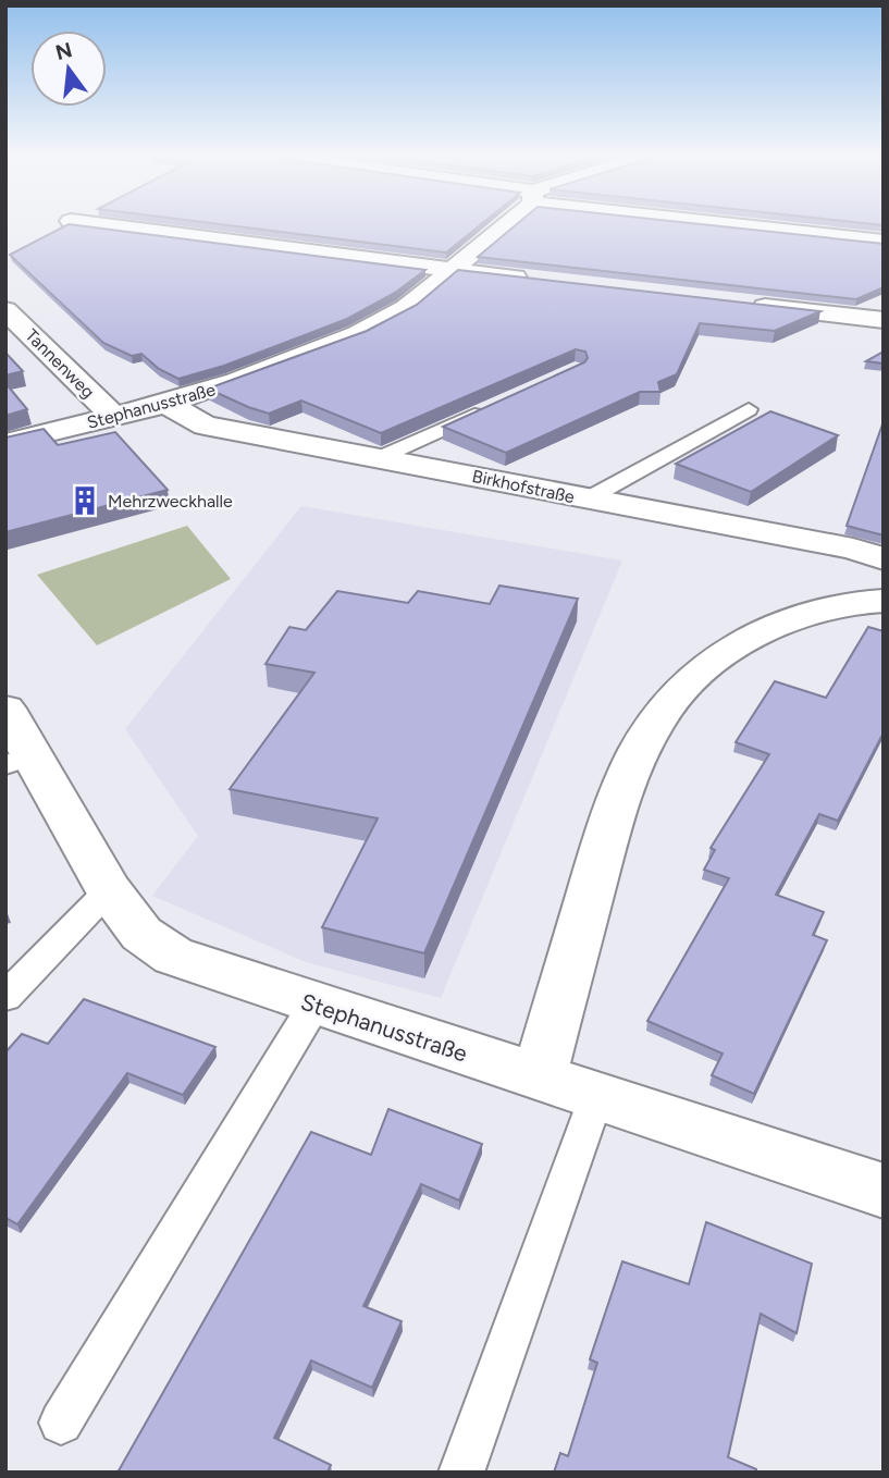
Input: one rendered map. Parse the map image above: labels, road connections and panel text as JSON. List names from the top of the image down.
{
  "streets": {
    "street": ["Tannenweg", "Stephanusstraße", "Birkhofstraße"]
  },
  "crossings": [
    ["Tannenweg", "Stephanusstraße"],
    ["Stephanusstraße", "Birkhofstraße"]
  ],
  "places": {
    "building": ["Mehrzweckhalle"]
  },
  "north": "top"
}
